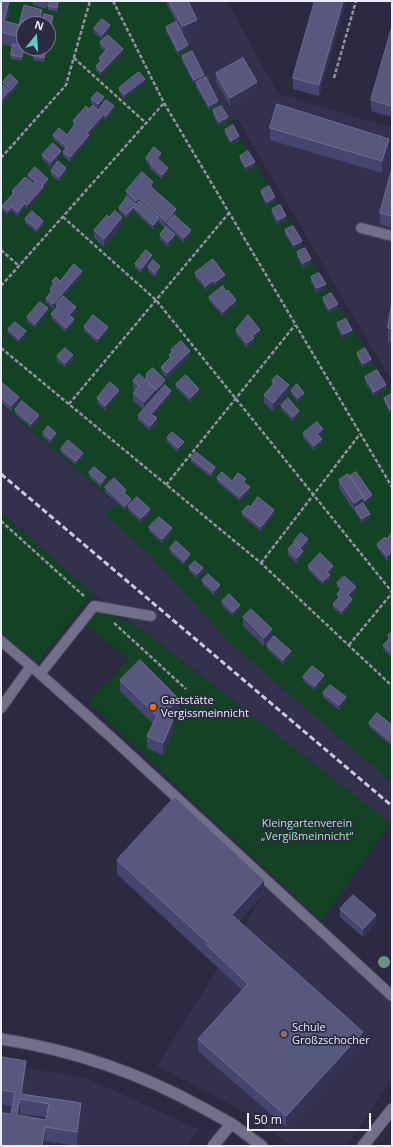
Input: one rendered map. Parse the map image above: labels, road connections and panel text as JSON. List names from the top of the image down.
{
  "parks": ["Kleingartenverein „Vergißmeinnicht“"],
  "places": ["Gaststätte Vergissmeinnicht", "Schule Großzschocher"],
  "scale_bar": "50 m",
  "north": "top"
}
